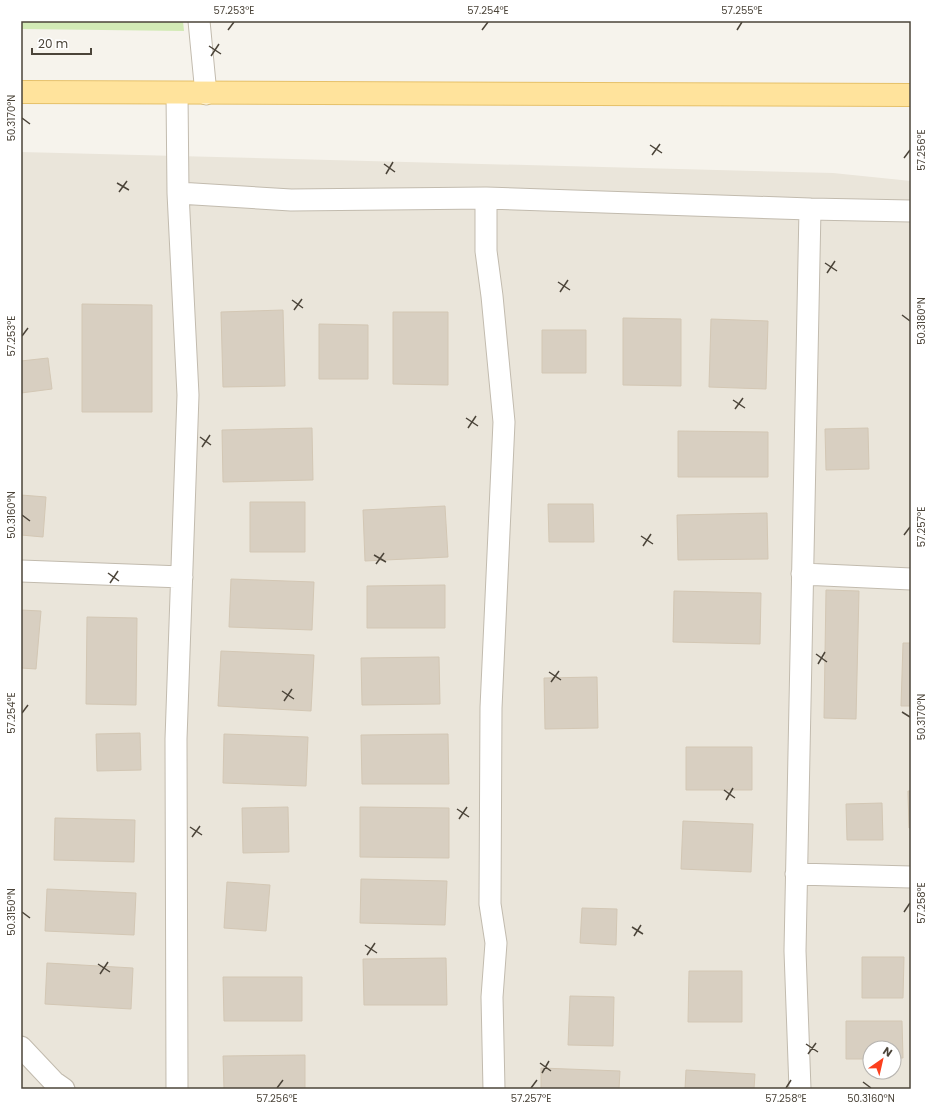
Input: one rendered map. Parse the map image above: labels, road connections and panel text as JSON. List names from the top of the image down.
{
  "scale_bar": "20 m",
  "north": "top right",
  "coordinates": [
    "57.253°E",
    "57.254°E",
    "57.255°E",
    "50.3170°N",
    "57.256°E",
    "50.3180°N",
    "50.3160°N",
    "57.257°E",
    "57.258°E",
    "50.3150°N"
  ]
}
